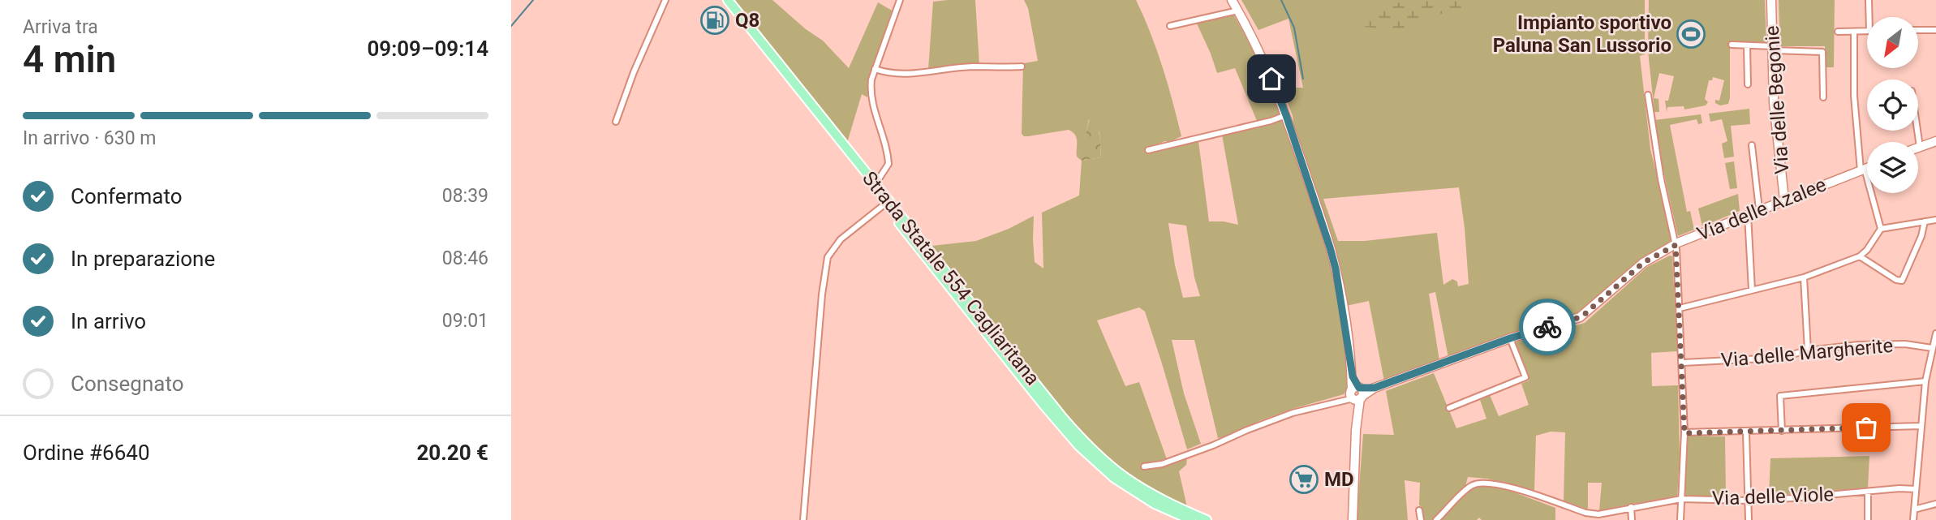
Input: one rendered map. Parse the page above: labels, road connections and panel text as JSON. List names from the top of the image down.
{
  "streets": {
    "main road": ["Strada Statale 554 Cagliaritana"],
    "street": [
      "Via delle Begonie",
      "Via delle Azalee",
      "Via delle Margherite",
      "Via delle Viole"
    ]
  },
  "crossings": [
    ["Via delle Begonie", "Via delle Azalee"]
  ],
  "places": {
    "fuel station": ["Q8"],
    "sports": ["Impianto sportivo Paluna San Lussorio"],
    "supermarket": ["MD"]
  },
  "north": "bottom left",
  "page": {
    "heading": ["4 min", "Arriva tra", "09:09–09:14"],
    "panel": ["Ordine #6640", "20.20 €"],
    "bar": "In arrivo · 630 m",
    "list": [
      ["Confermato", "08:39"],
      ["In preparazione", "08:46"],
      ["In arrivo", "09:01"],
      "Consegnato"
    ]
  }
}
